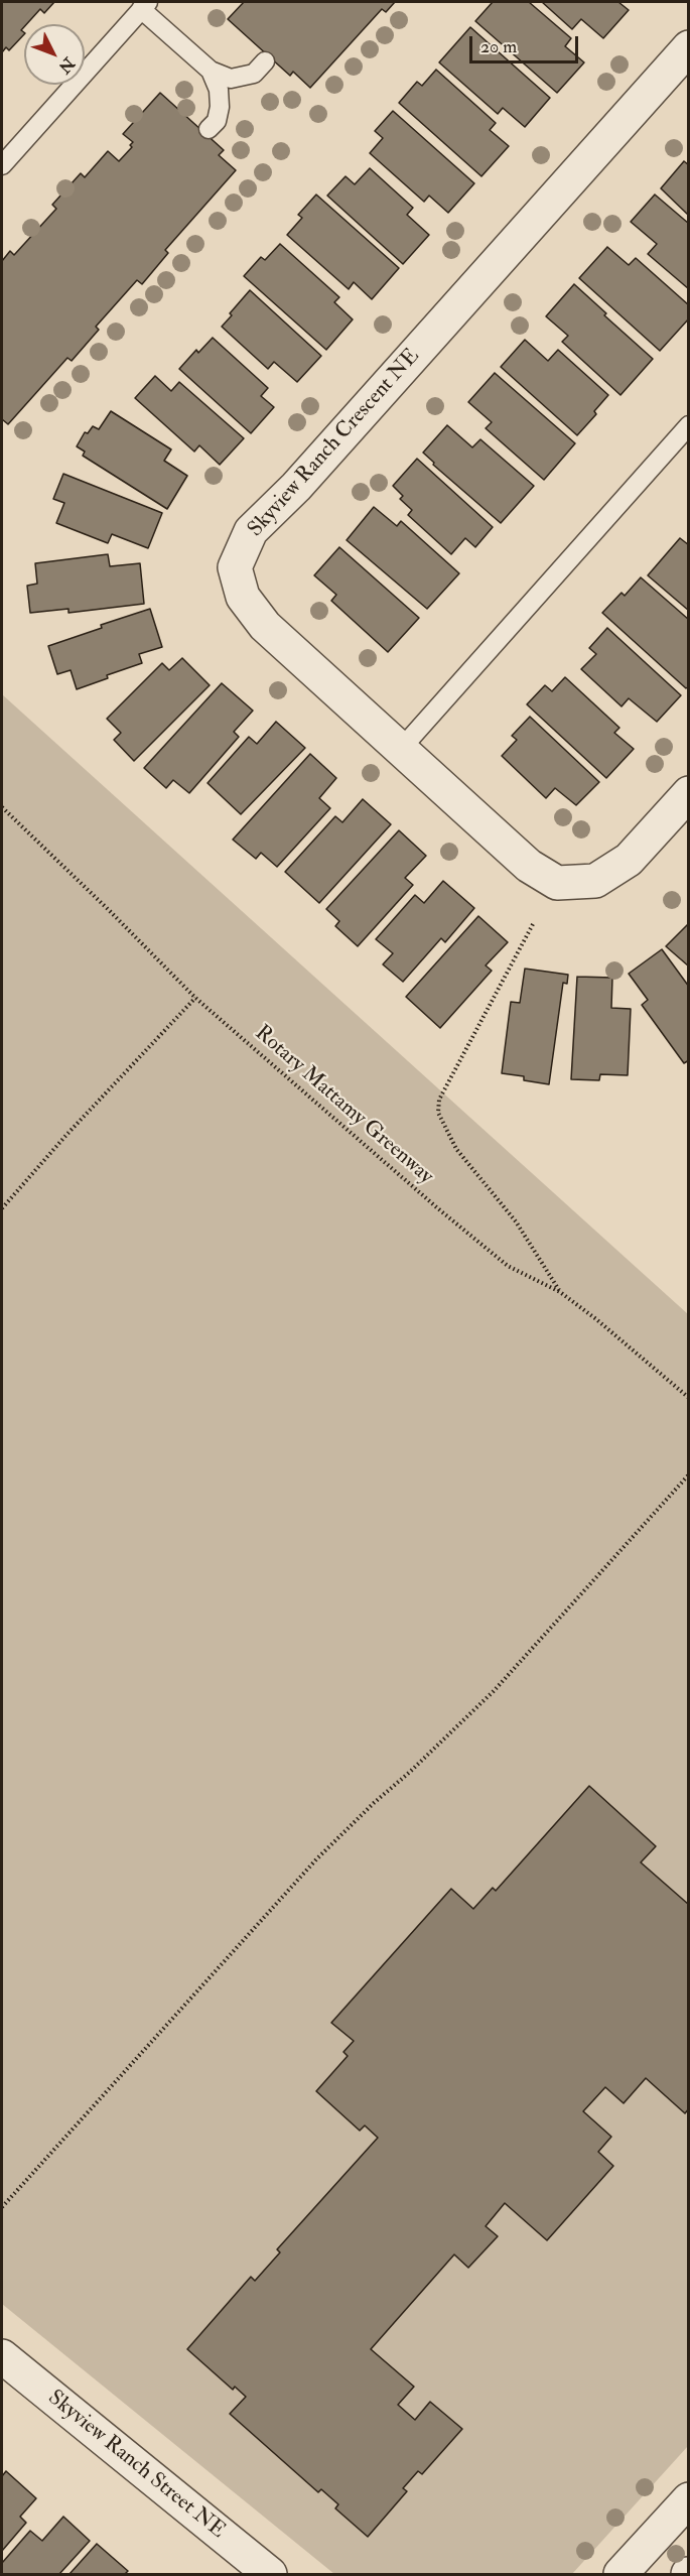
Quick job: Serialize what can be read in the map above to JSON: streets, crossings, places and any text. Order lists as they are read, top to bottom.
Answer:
{
  "streets": {
    "street": ["Skyview Ranch Crescent NE", "Skyview Ranch Street NE"],
    "path": ["Rotary Mattamy Greenway"]
  },
  "scale_bar": "20 m",
  "north": "bottom right"
}
